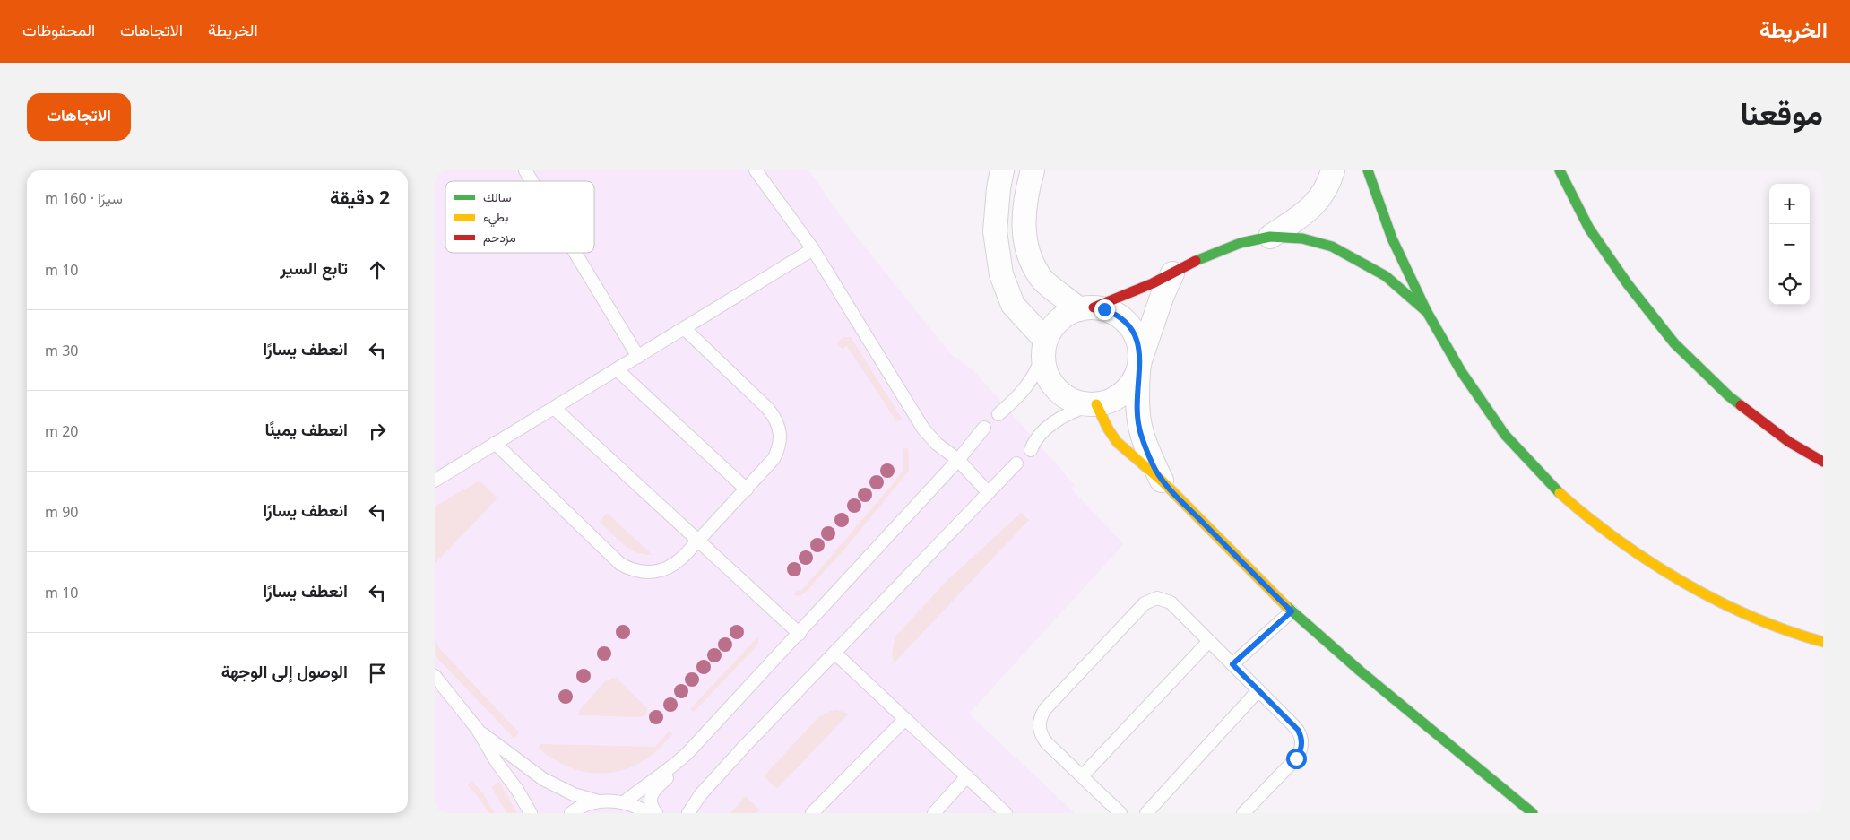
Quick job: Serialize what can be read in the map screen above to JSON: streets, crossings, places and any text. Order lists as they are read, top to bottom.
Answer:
{
  "legend": ["سالك", "بطيء", "مزدحم"],
  "page": {
    "header": "الخريطة",
    "nav": ["الخريطة", "الاتجاهات", "المحفوظات"],
    "title": "موقعنا",
    "buttons": "الاتجاهات",
    "heading": ["2 دقيقة", "سيرًا · 160 m"],
    "map_buttons": ["+", "−"],
    "list": [
      ["تابع السير", "10 m"],
      ["انعطف يسارًا", "30 m"],
      ["انعطف يمينًا", "20 m"],
      ["انعطف يسارًا", "90 m"],
      ["انعطف يسارًا", "10 m"],
      "الوصول إلى الوجهة"
    ]
  }
}
